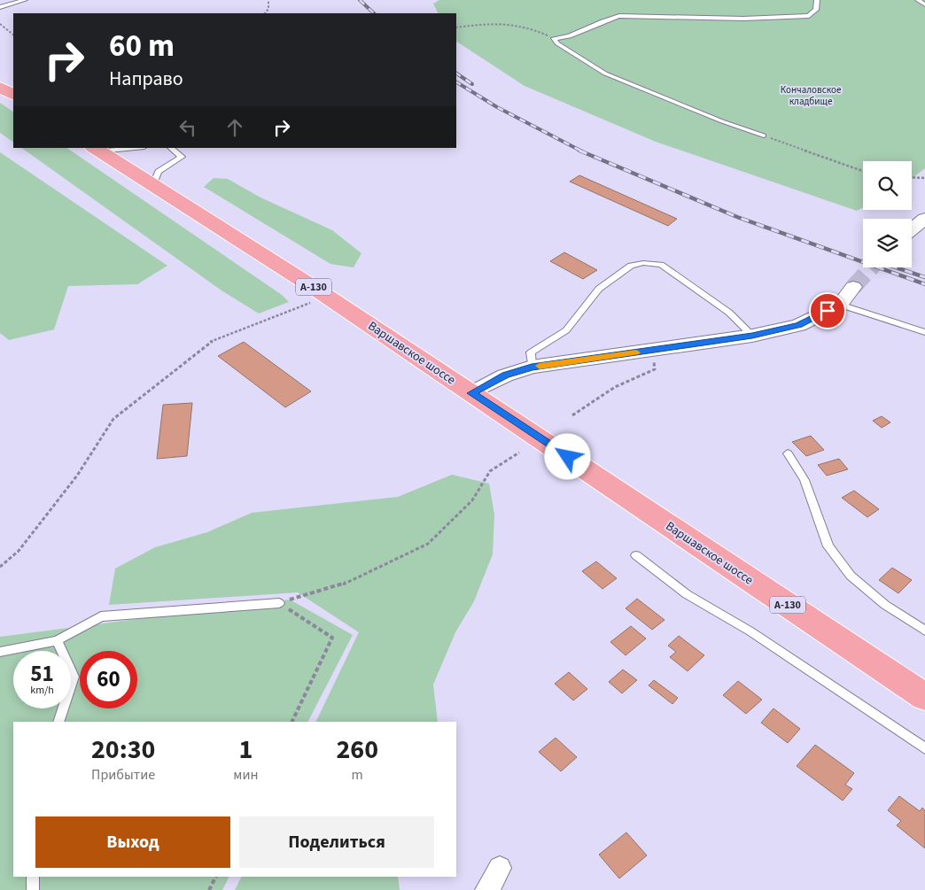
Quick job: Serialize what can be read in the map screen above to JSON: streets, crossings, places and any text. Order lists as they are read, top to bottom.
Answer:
{
  "streets": {
    "main road": ["А-130", "Варшавское шоссе"]
  },
  "parks": ["Кончаловское кладбище"],
  "page": {
    "turn": ["60 m", "Направо"],
    "speed": "51 km/h",
    "limit": "60",
    "eta": [
      "20:30",
      "Прибытие",
      "1",
      "мин",
      "260",
      "m"
    ],
    "buttons": ["Выход", "Поделиться"]
  }
}
